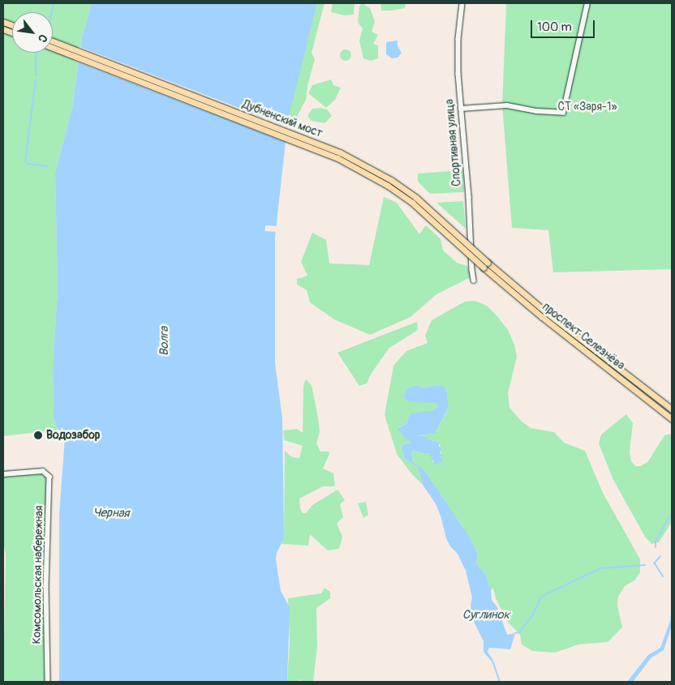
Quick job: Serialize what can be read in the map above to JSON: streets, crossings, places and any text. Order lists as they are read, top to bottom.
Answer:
{
  "streets": {
    "main road": ["Дубненский мост", "проспект Селезнёва"],
    "street": ["Спортивная улица", "Комсомольская набережная"]
  },
  "crossings": [
    ["Дубненский мост", "проспект Селезнёва"]
  ],
  "water": ["Волга", "Черная", "Суглинок"],
  "parks": ["СТ «Заря-1»"],
  "places": ["Водозабор"],
  "scale_bar": "100 m",
  "north": "bottom right"
}
